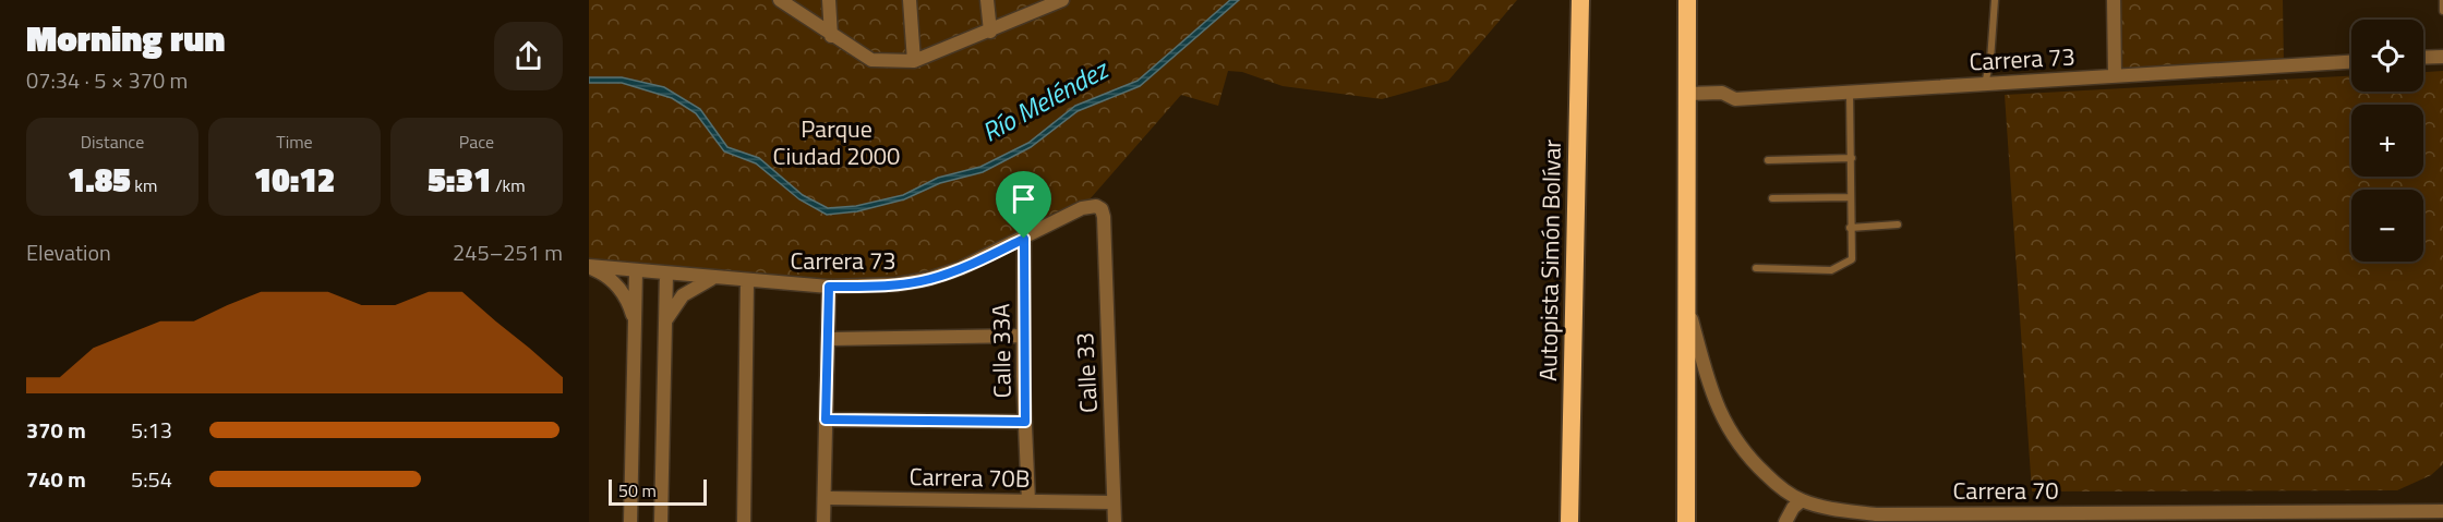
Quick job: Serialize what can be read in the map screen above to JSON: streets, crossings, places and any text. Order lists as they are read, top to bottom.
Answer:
{
  "streets": {
    "highway": ["Autopista Simón Bolívar"],
    "street": [
      "Carrera 73",
      "Calle 33A",
      "Calle 33",
      "Carrera 70B",
      "Carrera 70"
    ]
  },
  "crossings": [
    ["Carrera 73", "Calle 33A"],
    ["Carrera 73", "Calle 33"],
    ["Calle 33A", "Carrera 70B"],
    ["Calle 33", "Carrera 70B"]
  ],
  "water": ["Río Meléndez"],
  "parks": ["Parque Ciudad 2000"],
  "scale_bar": "50 m",
  "page": {
    "heading": ["Morning run", "07:34 · 5 × 370 m"],
    "map_buttons": ["+", "−"],
    "stats": [
      ["Distance", "1.85 km"],
      ["Time", "10:12"],
      ["Pace", "5:31 /km"]
    ],
    "chart": ["Elevation", "245–251 m"],
    "list": [
      {
        "name": "370 m",
        "note": "5:13"
      },
      {
        "name": "740 m",
        "note": "5:54"
      }
    ],
    "scale": "50 m"
  }
}
